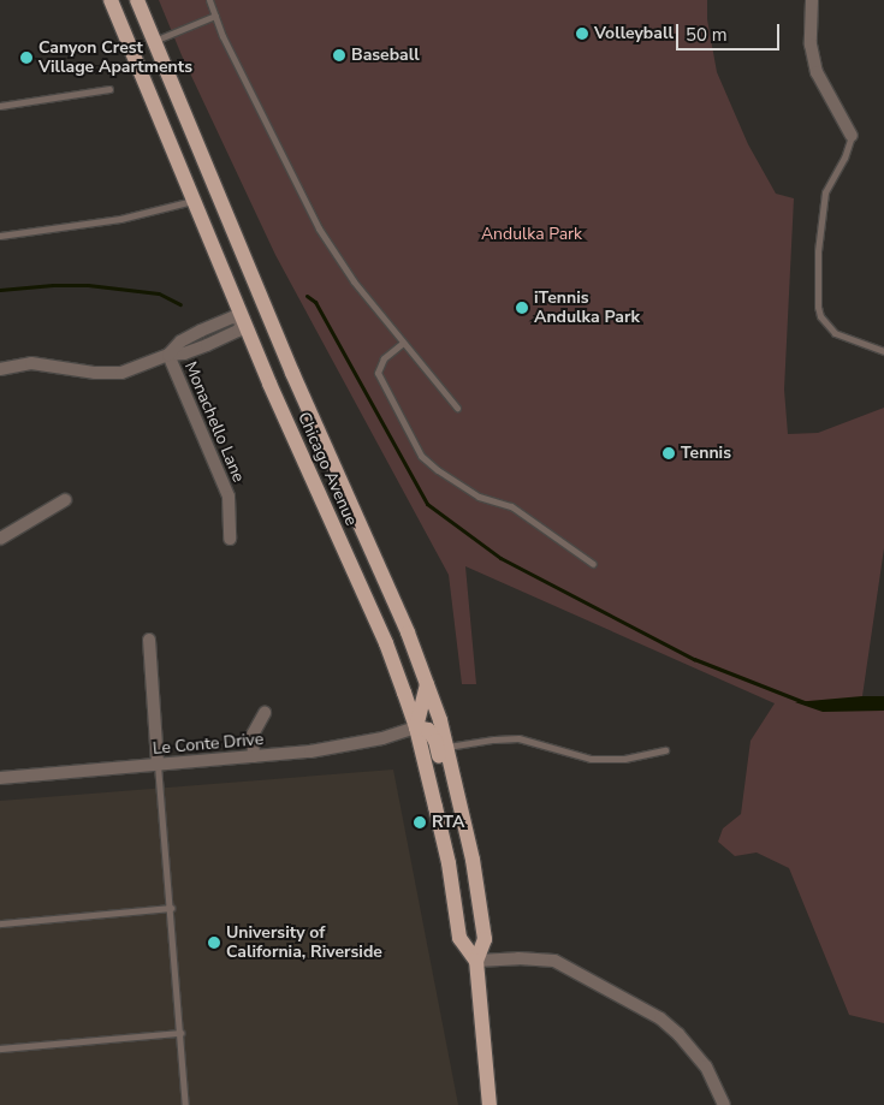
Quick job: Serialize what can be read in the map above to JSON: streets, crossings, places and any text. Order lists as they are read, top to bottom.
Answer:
{
  "streets": {
    "main road": ["Chicago Avenue"],
    "street": ["Monachello Lane", "Le Conte Drive"]
  },
  "crossings": [
    ["Chicago Avenue", "Le Conte Drive"]
  ],
  "parks": ["Andulka Park"],
  "places": [
    "Volleyball",
    "Baseball",
    "Canyon Crest Village Apartments",
    "iTennis Andulka Park",
    "Tennis",
    "RTA",
    "University of California, Riverside"
  ],
  "scale_bar": "50 m"
}
